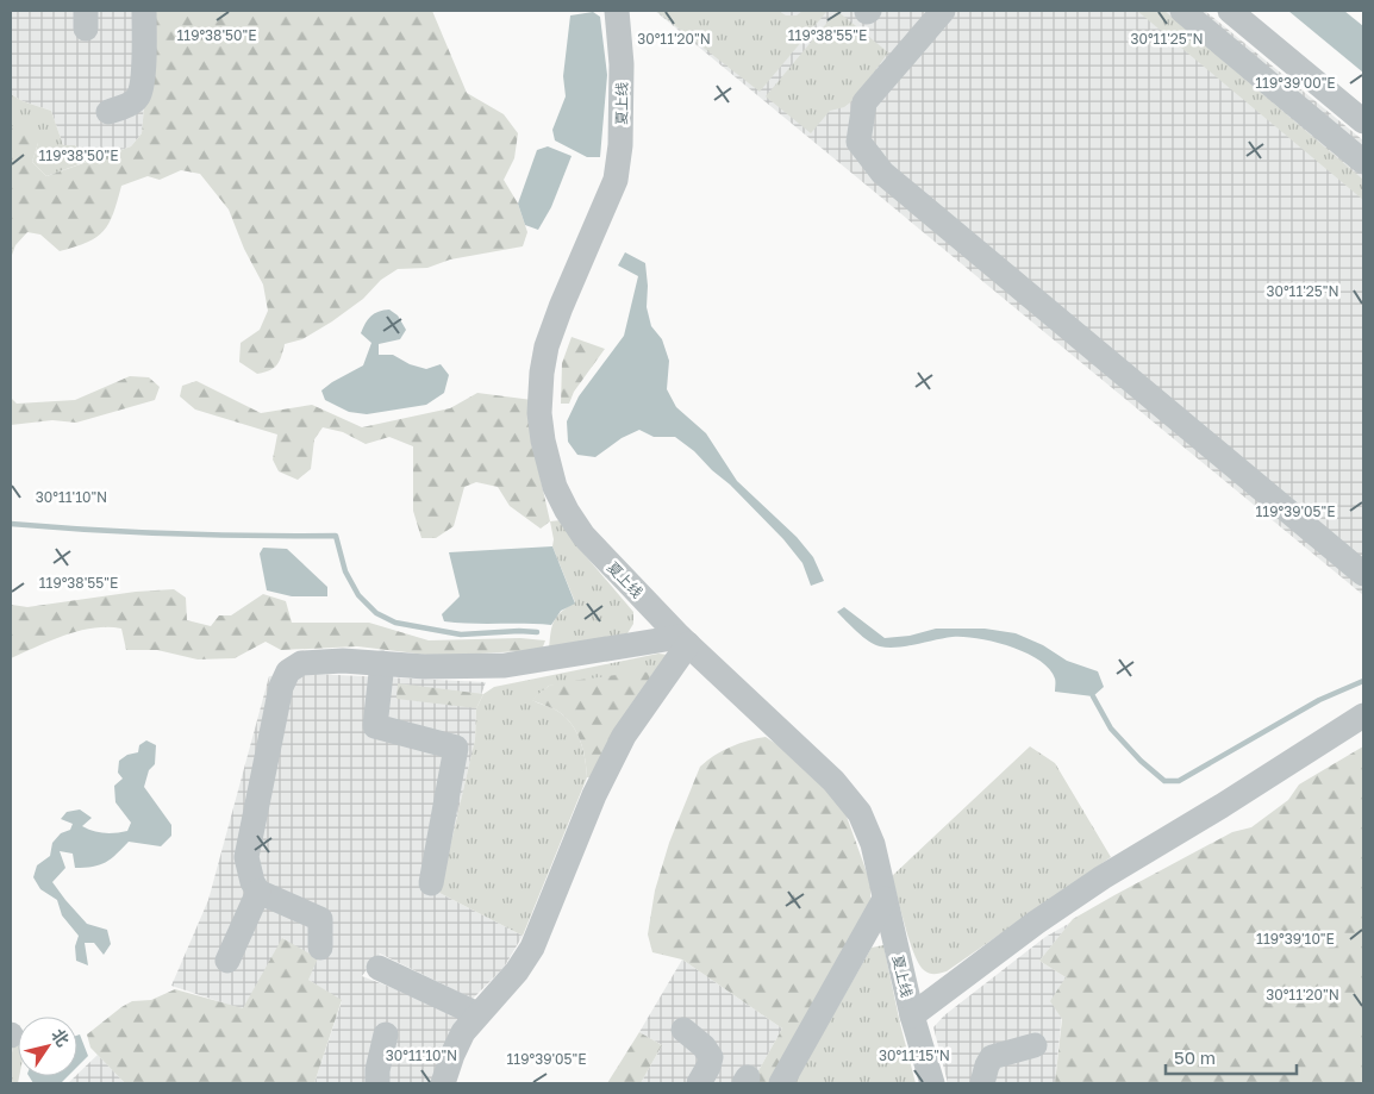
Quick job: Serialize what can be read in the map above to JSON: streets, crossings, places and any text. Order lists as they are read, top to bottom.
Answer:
{
  "streets": {
    "street": ["夏上线"]
  },
  "scale_bar": "50 m",
  "north": "top right",
  "coordinates": [
    "119°38'50\"E",
    "119°38'55\"E",
    "30°11'20\"N",
    "30°11'25\"N",
    "119°39'00\"E",
    "30°11'10\"N",
    "119°39'05\"E",
    "119°39'10\"E",
    "30°11'15\"N"
  ]
}
